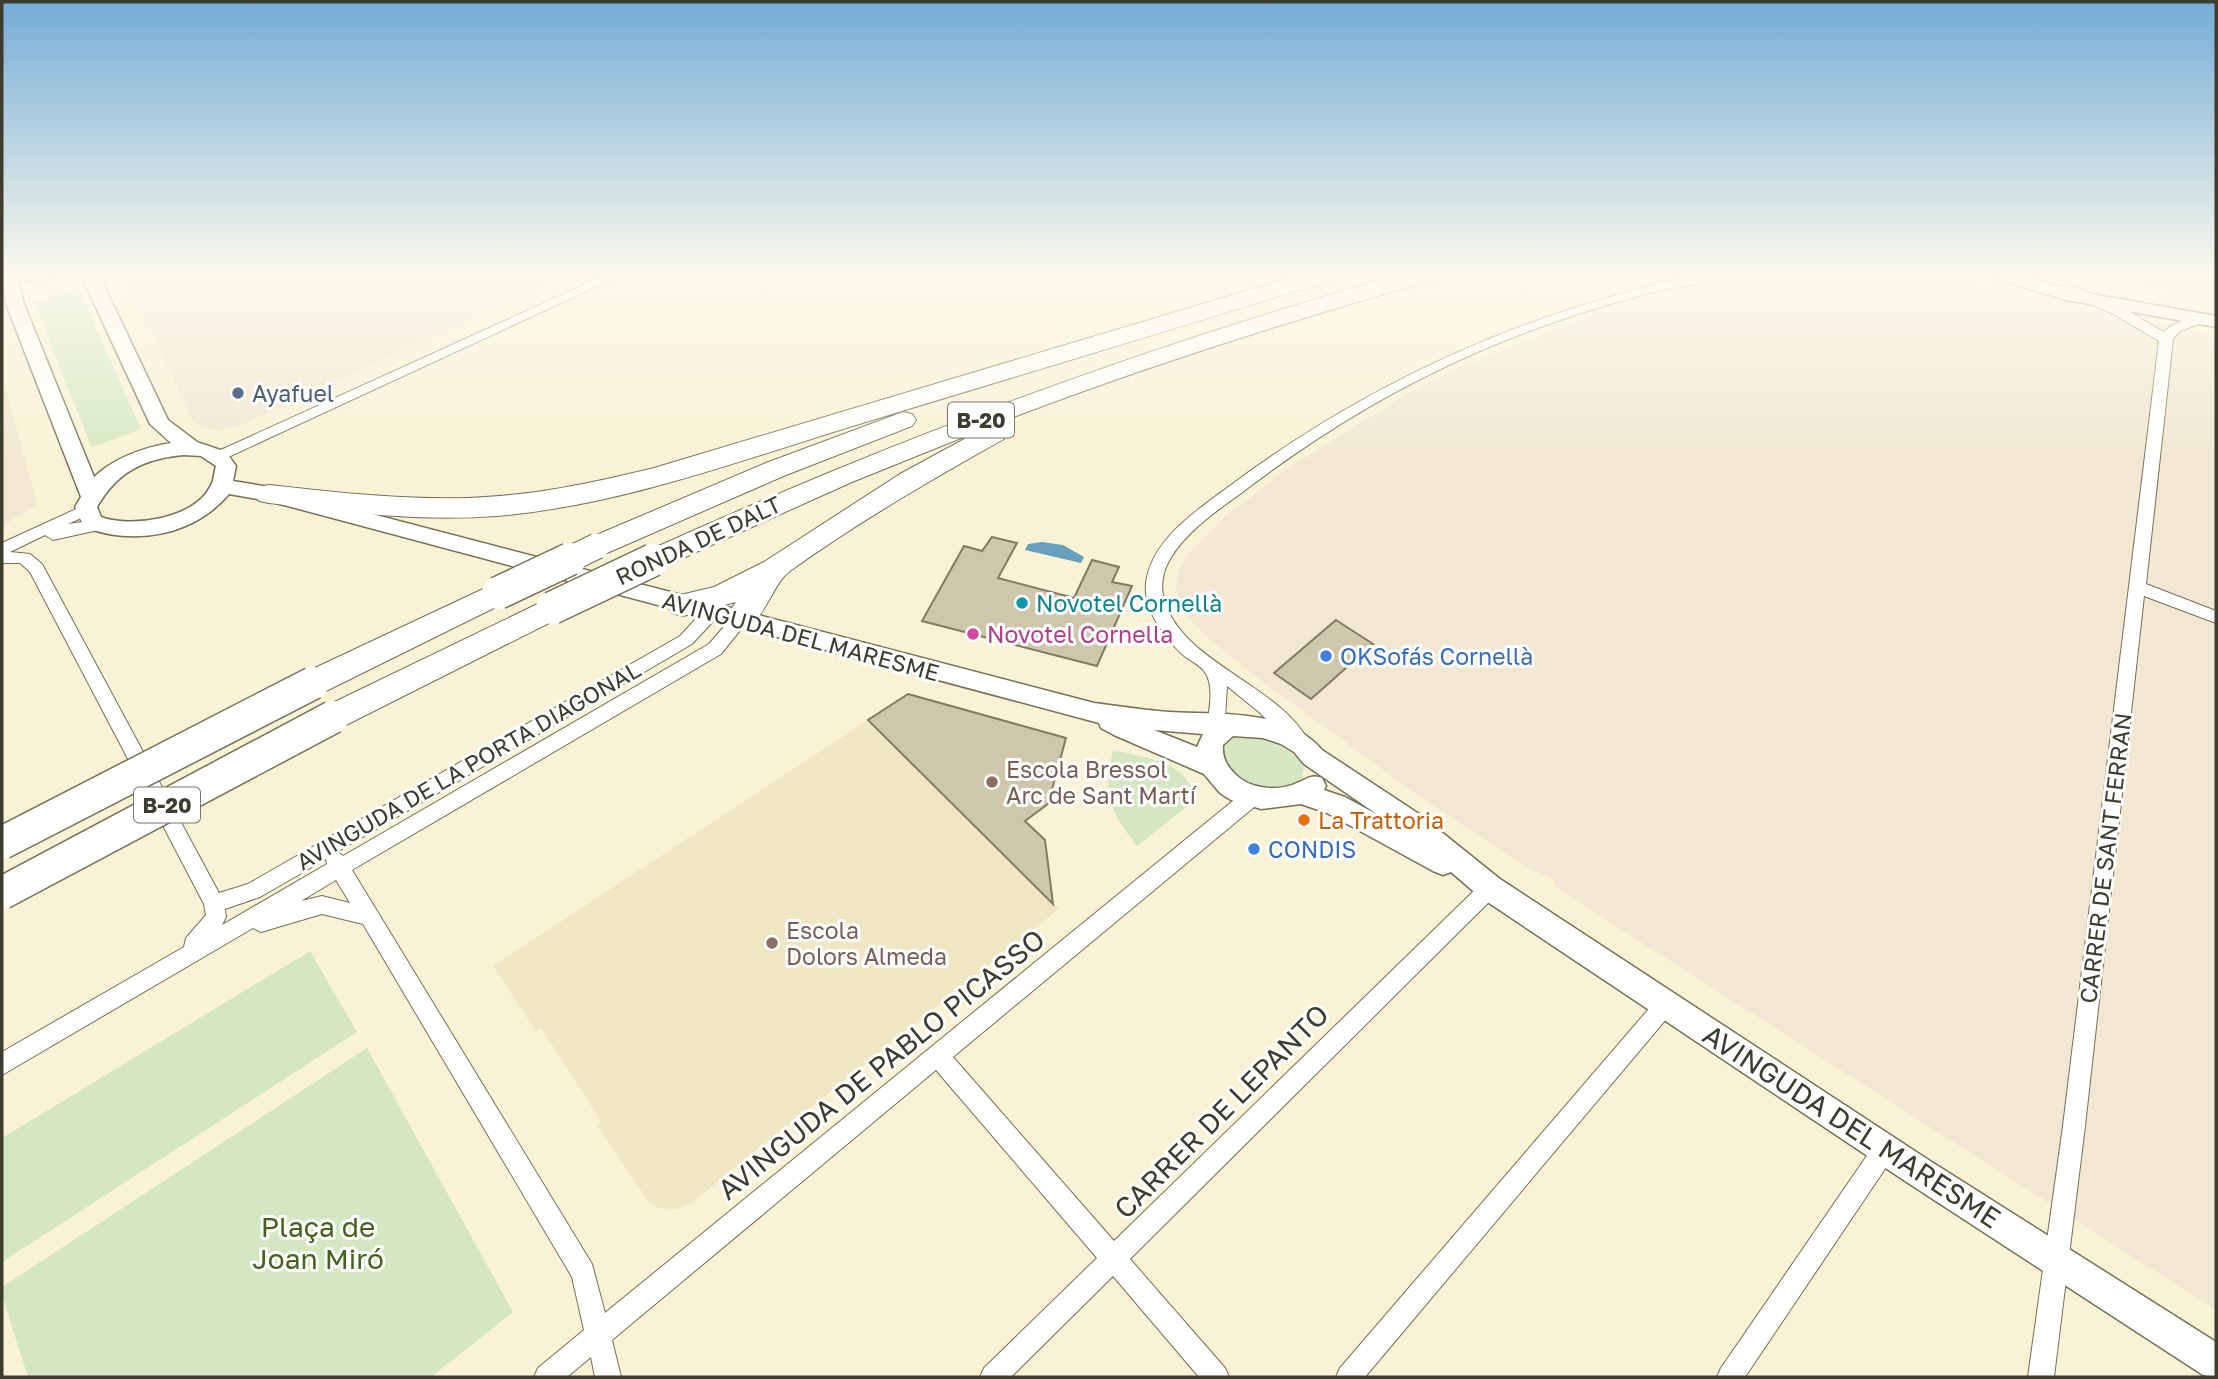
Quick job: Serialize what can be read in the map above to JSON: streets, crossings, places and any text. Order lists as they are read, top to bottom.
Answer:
{
  "streets": {
    "highway": ["B-20", "RONDA DE DALT"],
    "main road": ["AVINGUDA DEL MARESME"],
    "street": [
      "AVINGUDA DE LA PORTA DIAGONAL",
      "CARRER DE SANT FERRAN",
      "AVINGUDA DE PABLO PICASSO",
      "CARRER DE LEPANTO"
    ]
  },
  "crossings": [
    ["AVINGUDA DEL MARESME", "AVINGUDA DE LA PORTA DIAGONAL"],
    ["AVINGUDA DEL MARESME", "CARRER DE SANT FERRAN"],
    ["AVINGUDA DEL MARESME", "CARRER DE LEPANTO"]
  ],
  "parks": ["Plaça de Joan Miró"],
  "places": [
    "Ayafuel",
    "Novotel Cornellà",
    "Novotel Cornella",
    "OKSofás Cornellà",
    "Escola Bressol Arc de Sant Martí",
    "La Trattoria",
    "CONDIS",
    "Escola Dolors Almeda"
  ]
}
